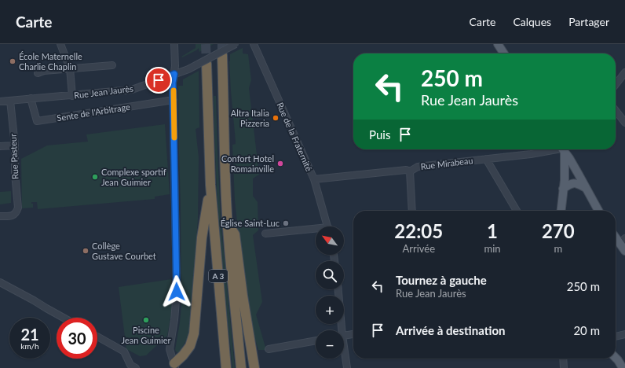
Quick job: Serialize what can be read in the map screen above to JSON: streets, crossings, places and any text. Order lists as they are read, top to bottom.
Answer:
{
  "streets": {
    "highway": ["A 3"],
    "street": [
      "Rue Jean Jaurès",
      "Sente de l'Arbitrage",
      "Rue de la Fraternité",
      "Rue Pasteur",
      "Rue Mirabeau"
    ]
  },
  "crossings": [
    ["Rue Jean Jaurès", "Sente de l'Arbitrage"],
    ["Rue Jean Jaurès", "Rue Pasteur"],
    ["Rue de la Fraternité", "Rue Mirabeau"]
  ],
  "places": [
    "École Maternelle Charlie Chaplin",
    "Altra Italia Pizzeria",
    "Confort Hotel Romainville",
    "Complexe sportif Jean Guimier",
    "Église Saint-Luc",
    "Collège Gustave Courbet",
    "Piscine Jean Guimier"
  ],
  "north": "top left",
  "page": {
    "header": "Carte",
    "nav": ["Carte", "Calques", "Partager"],
    "turn": ["250 m", "Rue Jean Jaurès"],
    "then": "Puis",
    "eta": [
      "22:05",
      "Arrivée",
      "1",
      "min",
      "270",
      "m"
    ],
    "map_buttons": ["+", "−"],
    "list": [
      {
        "name": "Tournez à gauche",
        "note": "Rue Jean Jaurès",
        "value": "250 m"
      },
      {
        "name": "Arrivée à destination",
        "value": "20 m"
      }
    ],
    "speed": "21 km/h",
    "limit": "30"
  }
}
